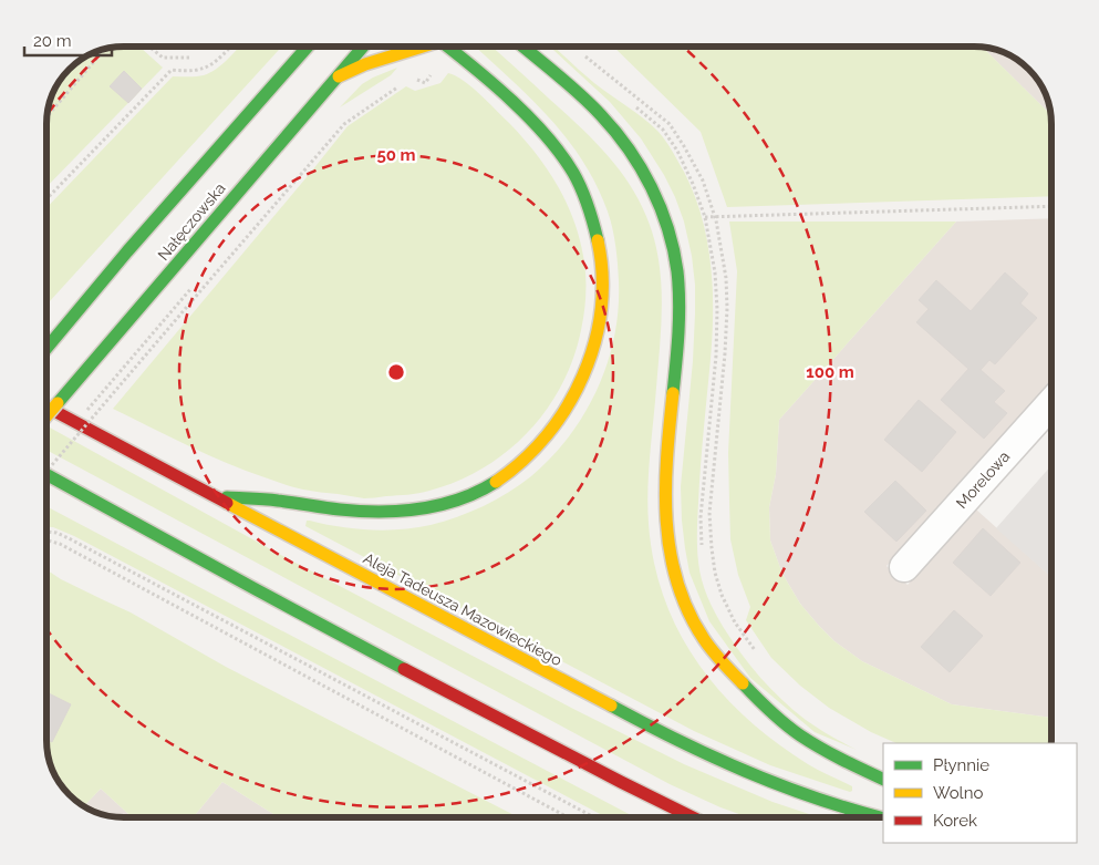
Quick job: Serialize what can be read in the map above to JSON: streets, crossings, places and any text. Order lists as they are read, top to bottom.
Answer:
{
  "streets": {
    "main road": ["Nałęczowska", "Aleja Tadeusza Mazowieckiego"],
    "street": ["Morelowa"]
  },
  "legend": ["Płynnie", "Wolno", "Korek"],
  "scale_bar": "20 m",
  "rings": ["50 m", "100 m"]
}
